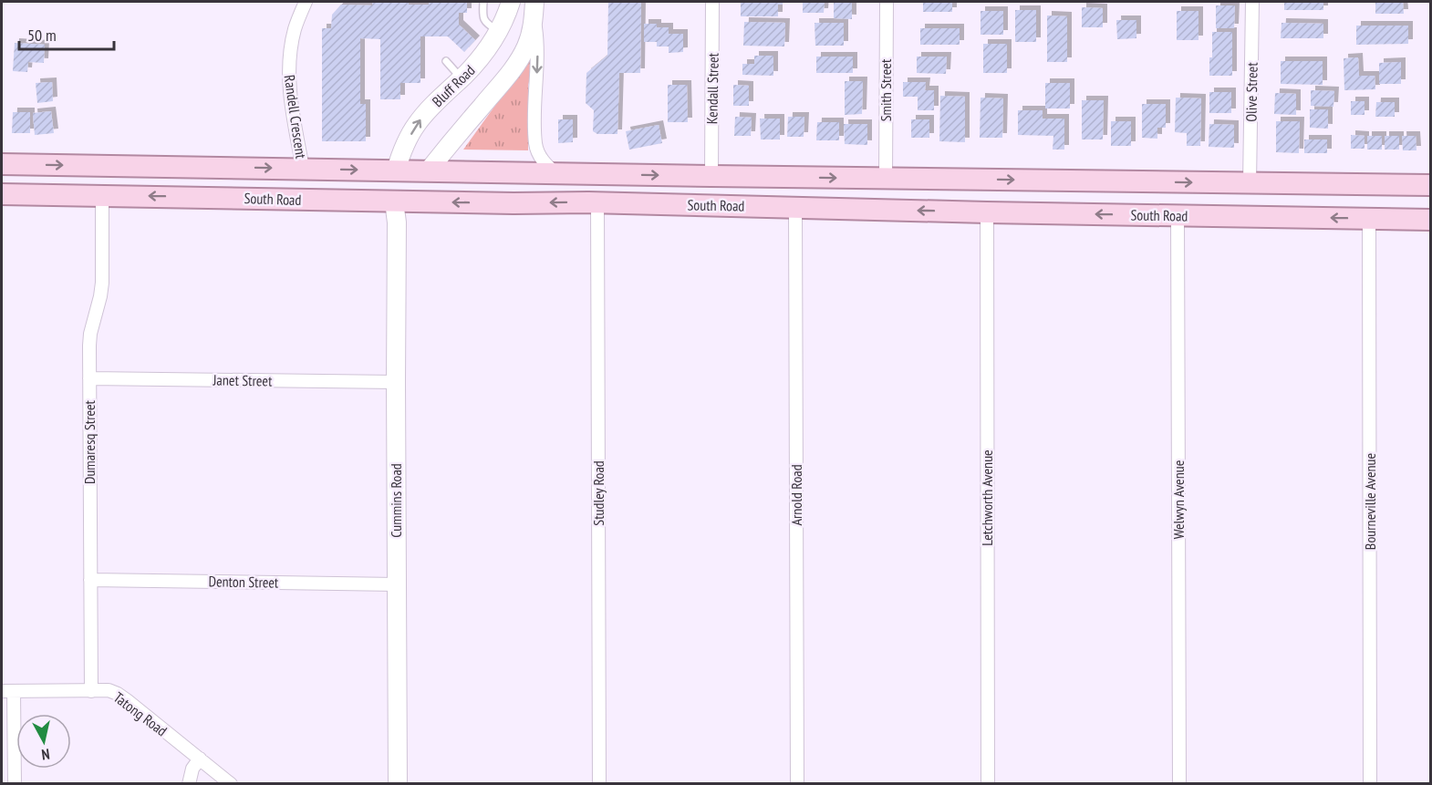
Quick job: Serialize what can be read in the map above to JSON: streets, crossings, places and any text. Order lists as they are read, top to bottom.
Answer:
{
  "streets": {
    "main road": ["Bluff Road", "South Road", "Cummins Road"],
    "street": [
      "Kendall Street",
      "Smith Street",
      "Olive Street",
      "Randell Crescent",
      "Janet Street",
      "Dumaresq Street",
      "Studley Road",
      "Arnold Road",
      "Letchworth Avenue",
      "Welwyn Avenue",
      "Bourneville Avenue",
      "Denton Street",
      "Tatong Road"
    ]
  },
  "crossings": [
    ["Bluff Road", "South Road"],
    ["Kendall Street", "South Road"],
    ["Smith Street", "South Road"],
    ["Olive Street", "South Road"],
    ["Randell Crescent", "South Road"],
    ["South Road", "Dumaresq Street"],
    ["South Road", "Studley Road"],
    ["South Road", "Arnold Road"],
    ["South Road", "Letchworth Avenue"],
    ["South Road", "Welwyn Avenue"],
    ["South Road", "Cummins Road"],
    ["South Road", "Bourneville Avenue"],
    ["Janet Street", "Dumaresq Street"],
    ["Janet Street", "Cummins Road"],
    ["Dumaresq Street", "Denton Street"],
    ["Dumaresq Street", "Tatong Road"],
    ["Cummins Road", "Denton Street"]
  ],
  "scale_bar": "50 m",
  "north": "bottom"
}
